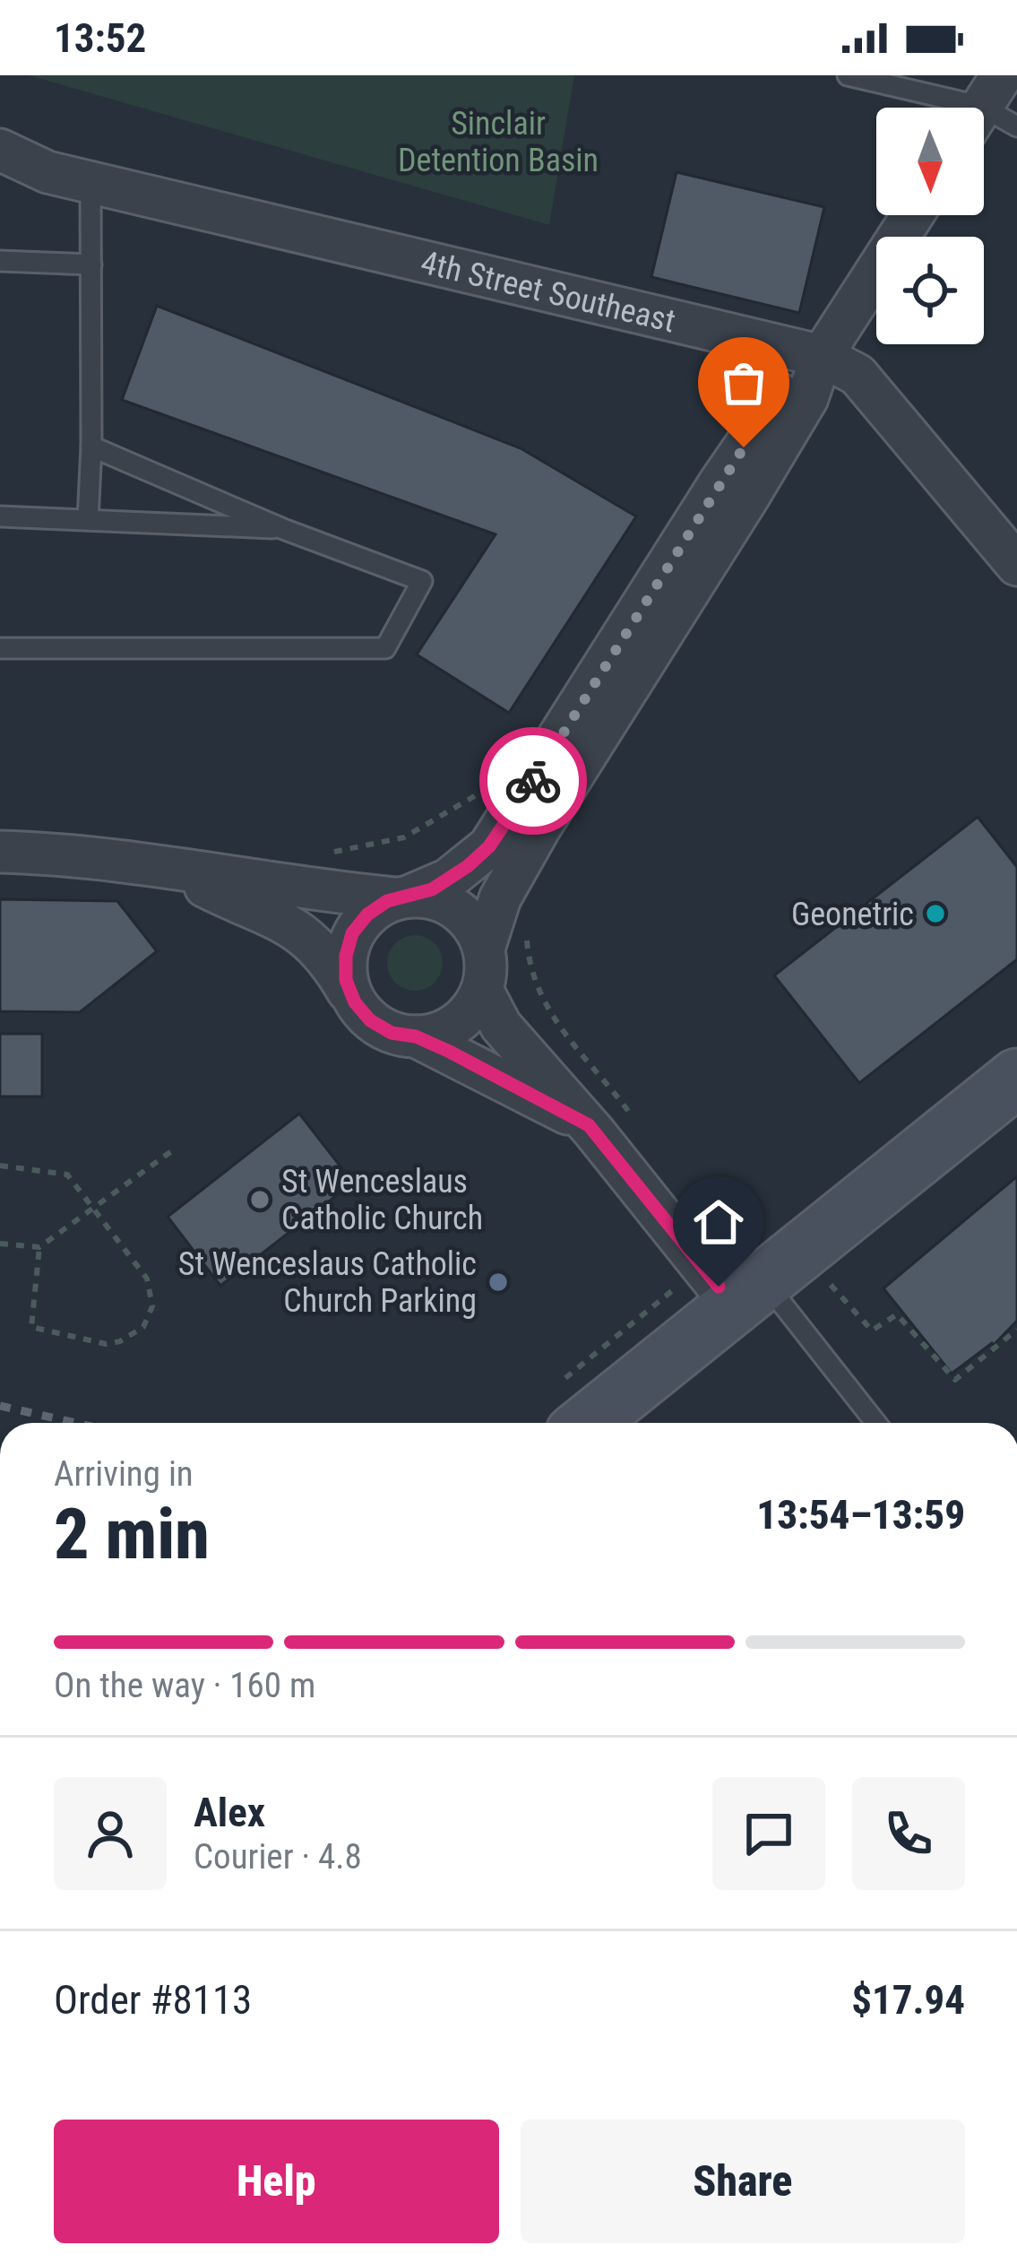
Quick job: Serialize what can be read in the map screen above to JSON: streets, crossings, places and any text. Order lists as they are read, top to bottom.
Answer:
{
  "streets": {
    "street": ["4th Street Southeast"]
  },
  "parks": ["Sinclair Detention Basin"],
  "places": ["Geonetric", "St Wenceslaus Catholic Church", "St Wenceslaus Catholic Church Parking"],
  "north": "bottom",
  "page": {
    "status": "13:52",
    "heading": ["2 min", "Arriving in", "13:54–13:59"],
    "panel": [
      "Alex",
      "Courier · 4.8",
      "Order #8113",
      "$17.94"
    ],
    "bar": "On the way · 160 m",
    "buttons": ["Help", "Share"]
  }
}
